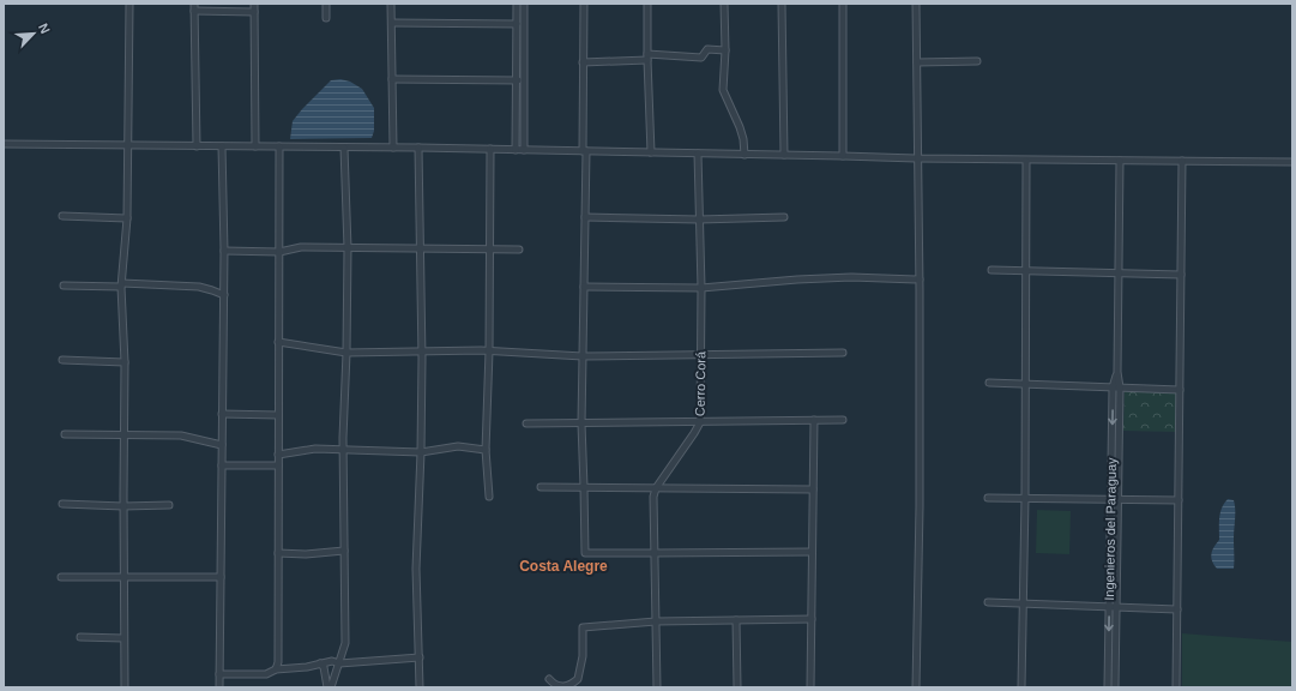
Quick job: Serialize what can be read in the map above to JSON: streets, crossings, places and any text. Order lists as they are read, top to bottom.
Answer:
{
  "streets": {
    "street": ["Cerro Corá", "Ingenieros del Paraguay"]
  },
  "districts": ["Costa Alegre"],
  "north": "top right"
}
